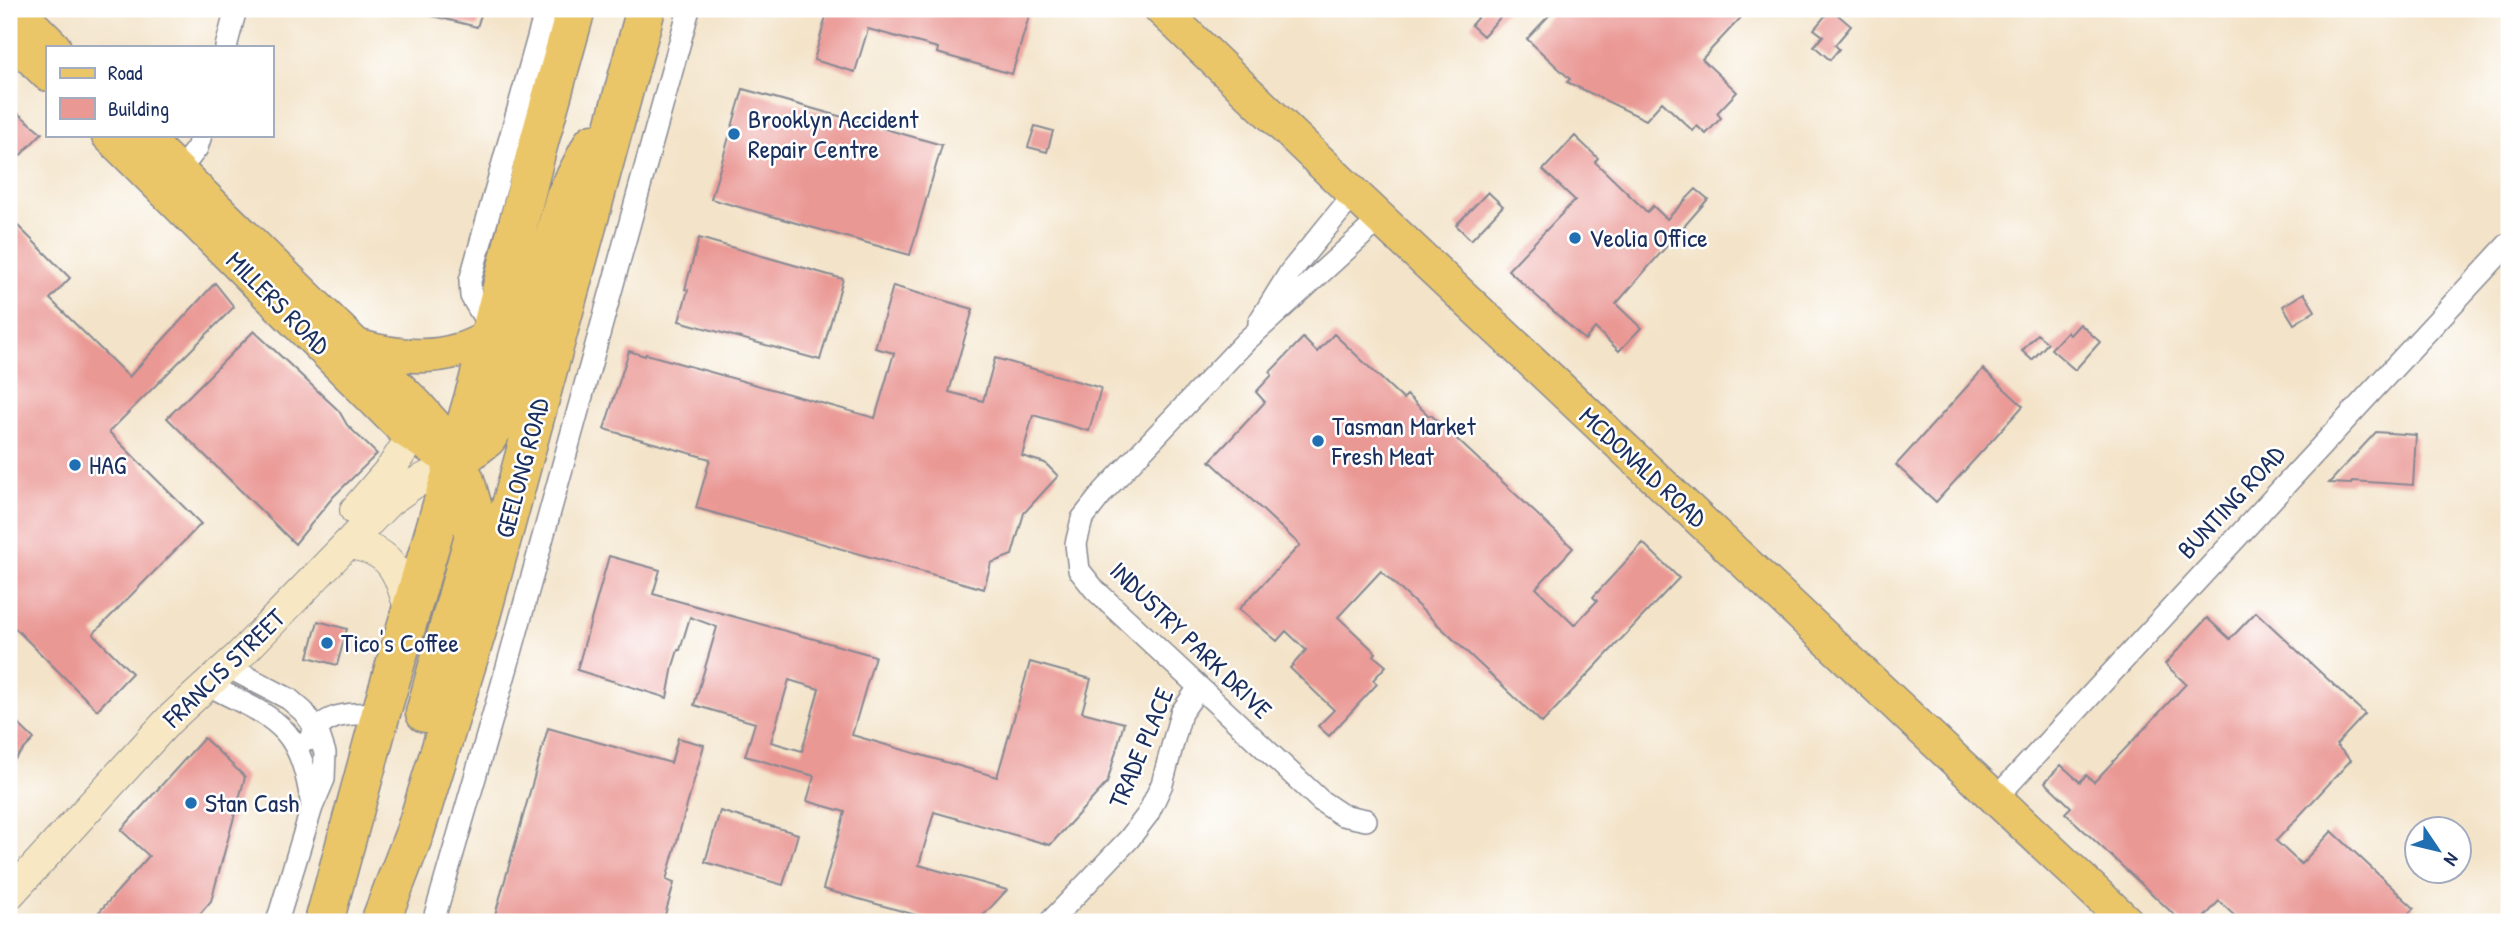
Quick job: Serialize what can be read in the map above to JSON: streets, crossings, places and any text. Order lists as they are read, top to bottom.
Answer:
{
  "streets": {
    "highway": ["GEELONG ROAD"],
    "main road": ["MILLERS ROAD", "MCDONALD ROAD", "FRANCIS STREET"],
    "street": ["BUNTING ROAD", "INDUSTRY PARK DRIVE", "TRADE PLACE"]
  },
  "crossings": [
    ["MCDONALD ROAD", "BUNTING ROAD"],
    ["MCDONALD ROAD", "INDUSTRY PARK DRIVE"],
    ["INDUSTRY PARK DRIVE", "TRADE PLACE"]
  ],
  "places": [
    "Brooklyn Accident Repair Centre",
    "Veolia Office",
    "Tasman Market Fresh Meat",
    "HAG",
    "Tico's Coffee",
    "Stan Cash"
  ],
  "legend": ["Road", "Building"],
  "north": "bottom right"
}
